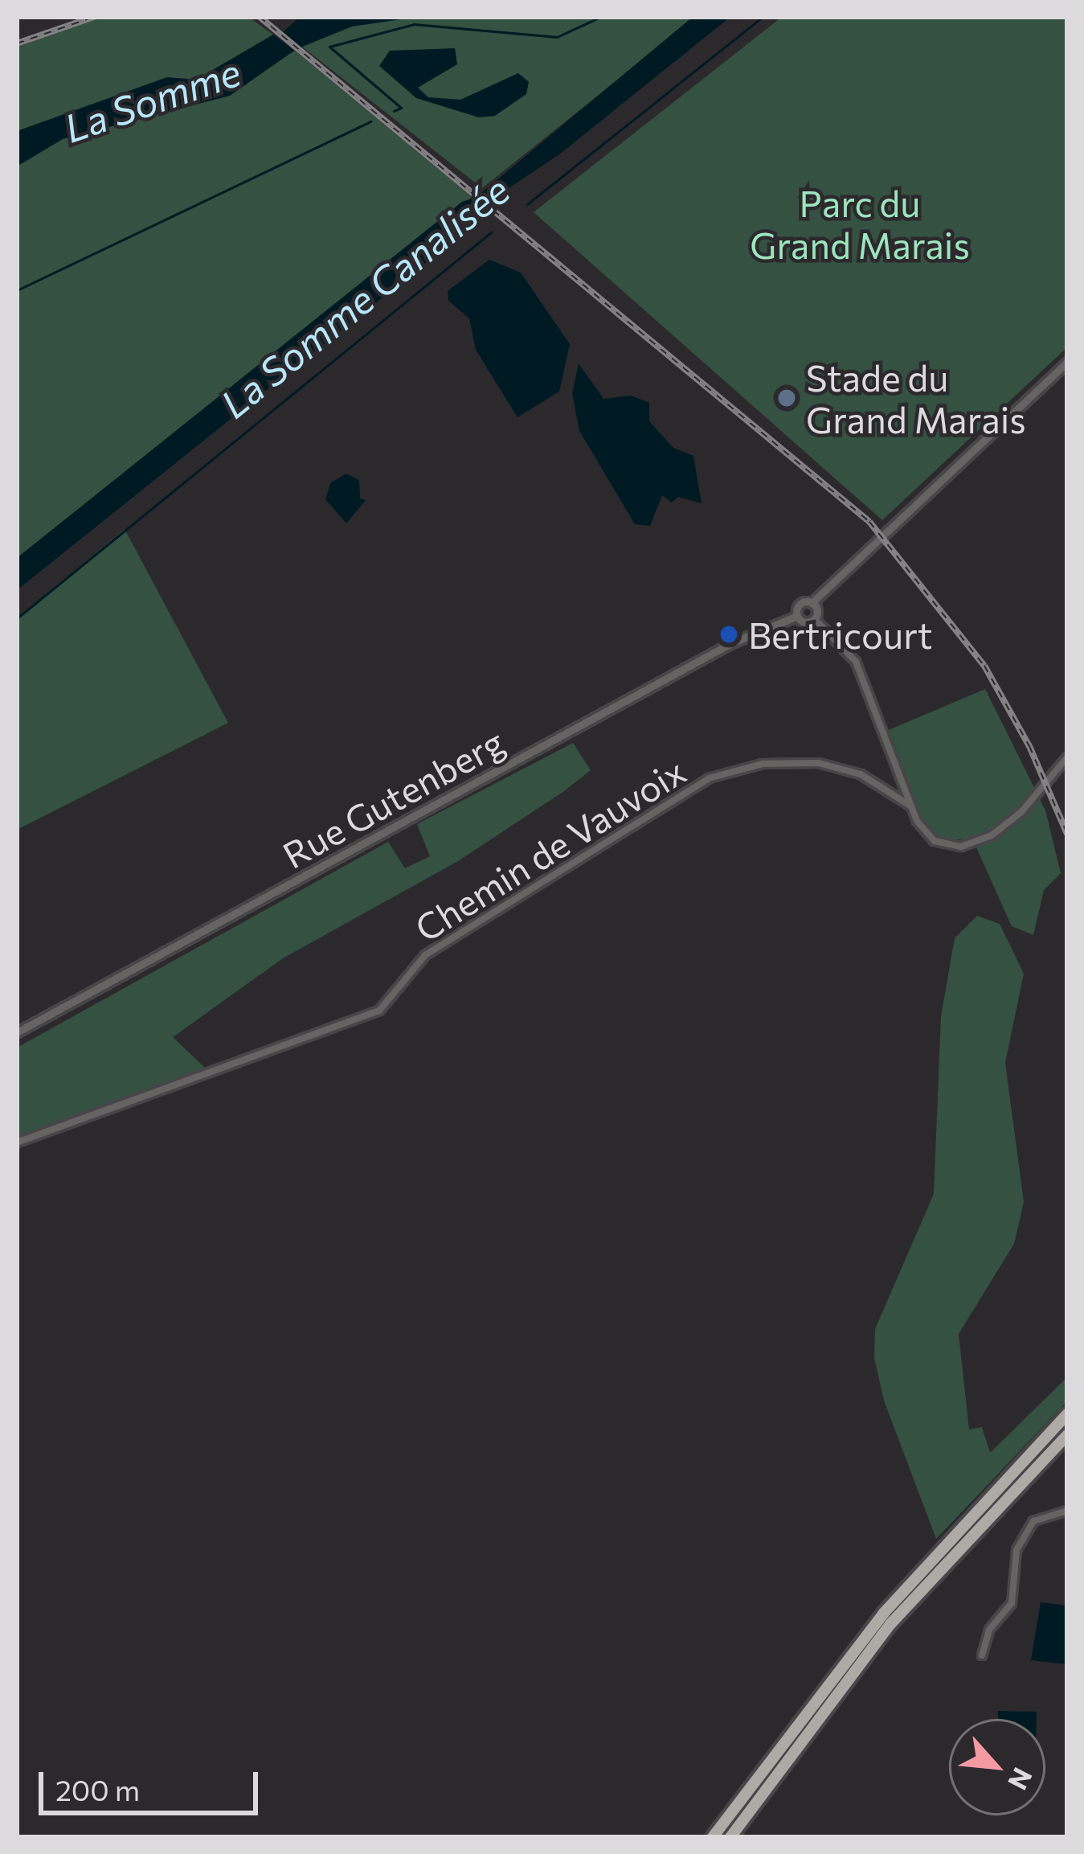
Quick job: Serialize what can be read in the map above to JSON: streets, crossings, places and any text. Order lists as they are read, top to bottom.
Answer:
{
  "streets": {
    "street": ["Rue Gutenberg", "Chemin de Vauvoix"]
  },
  "water": ["La Somme", "La Somme Canalisée"],
  "parks": ["Parc du Grand Marais"],
  "places": ["Stade du Grand Marais", "Bertricourt"],
  "scale_bar": "200 m",
  "north": "bottom right"
}
